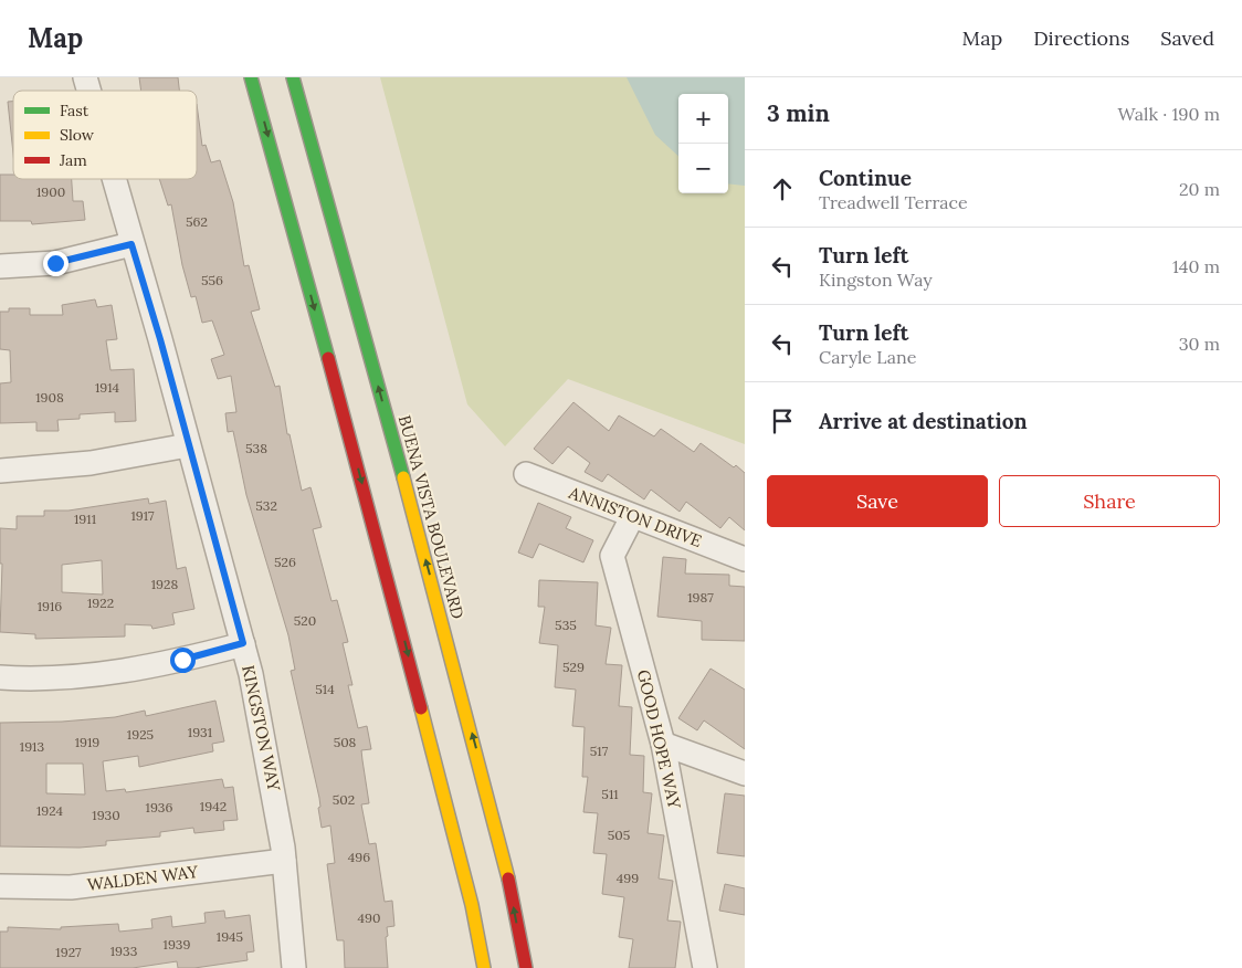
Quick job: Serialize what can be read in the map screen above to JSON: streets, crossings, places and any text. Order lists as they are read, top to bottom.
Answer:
{
  "streets": {
    "main road": ["BUENA VISTA BOULEVARD"],
    "street": [
      "ANNISTON DRIVE",
      "KINGSTON WAY",
      "GOOD HOPE WAY",
      "WALDEN WAY"
    ]
  },
  "crossings": [
    ["ANNISTON DRIVE", "GOOD HOPE WAY"],
    ["KINGSTON WAY", "WALDEN WAY"]
  ],
  "house_numbers": [
    "1900",
    "562",
    "556",
    "1914",
    "1908",
    "538",
    "532",
    "1917",
    "1911",
    "526",
    "1928",
    "1987",
    "1922",
    "1916",
    "520",
    "535",
    "529",
    "514",
    "1931",
    "1925",
    "1919",
    "508",
    "1913",
    "517",
    "511",
    "502",
    "1942",
    "1936",
    "1924",
    "1930",
    "505",
    "496",
    "499",
    "490",
    "1945",
    "1939",
    "1933",
    "1927"
  ],
  "legend": ["Fast", "Slow", "Jam"],
  "page": {
    "header": "Map",
    "nav": ["Map", "Directions", "Saved"],
    "heading": ["3 min", "Walk · 190 m"],
    "map_buttons": ["+", "−"],
    "list": [
      ["Continue", "Treadwell Terrace", "20 m"],
      ["Turn left", "Kingston Way", "140 m"],
      ["Turn left", "Caryle Lane", "30 m"],
      "Arrive at destination"
    ],
    "buttons": ["Save", "Share"]
  }
}
